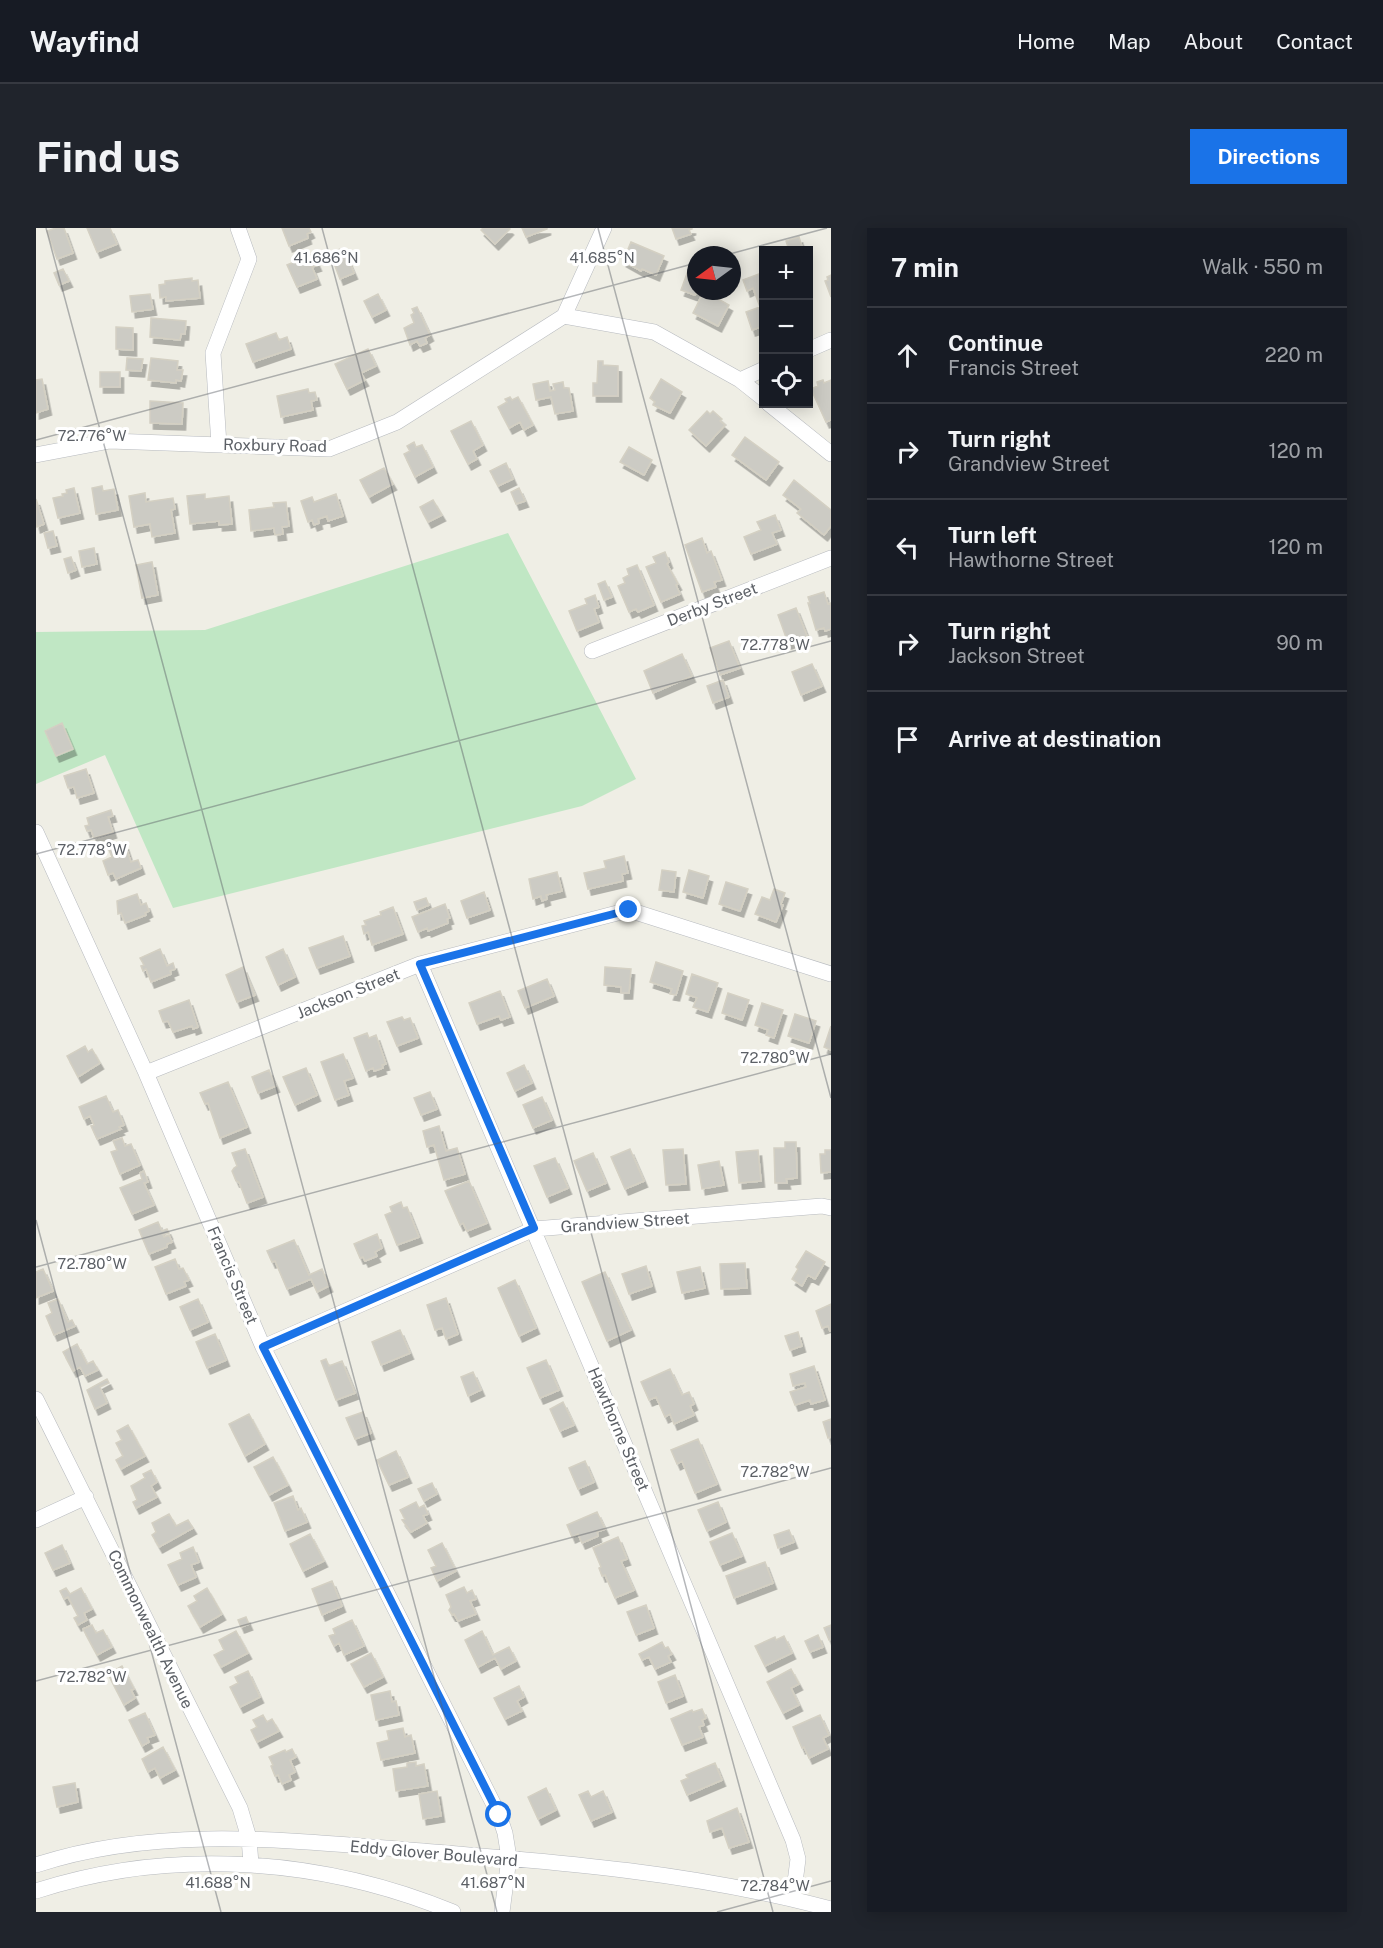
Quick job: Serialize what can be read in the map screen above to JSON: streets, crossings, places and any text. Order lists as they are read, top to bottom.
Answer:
{
  "streets": {
    "street": [
      "Roxbury Road",
      "Derby Street",
      "Jackson Street",
      "Grandview Street",
      "Francis Street",
      "Hawthorne Street",
      "Commonwealth Avenue",
      "Eddy Glover Boulevard"
    ]
  },
  "crossings": [
    ["Jackson Street", "Francis Street"],
    ["Jackson Street", "Hawthorne Street"],
    ["Grandview Street", "Francis Street"],
    ["Grandview Street", "Hawthorne Street"],
    ["Francis Street", "Eddy Glover Boulevard"],
    ["Hawthorne Street", "Eddy Glover Boulevard"],
    ["Commonwealth Avenue", "Eddy Glover Boulevard"]
  ],
  "north": "left",
  "page": {
    "header": "Wayfind",
    "nav": [
      "Home",
      "Map",
      "About",
      "Contact"
    ],
    "buttons": "Directions",
    "title": "Find us",
    "heading": ["7 min", "Walk · 550 m"],
    "map_buttons": ["+", "−"],
    "list": [
      ["Continue", "Francis Street", "220 m"],
      ["Turn right", "Grandview Street", "120 m"],
      ["Turn left", "Hawthorne Street", "120 m"],
      ["Turn right", "Jackson Street", "90 m"],
      "Arrive at destination"
    ]
  },
  "coordinates": [
    "41.686°N",
    "41.685°N",
    "72.776°W",
    "72.778°W",
    "72.780°W",
    "72.782°W",
    "41.688°N",
    "41.687°N",
    "72.784°W"
  ]
}
